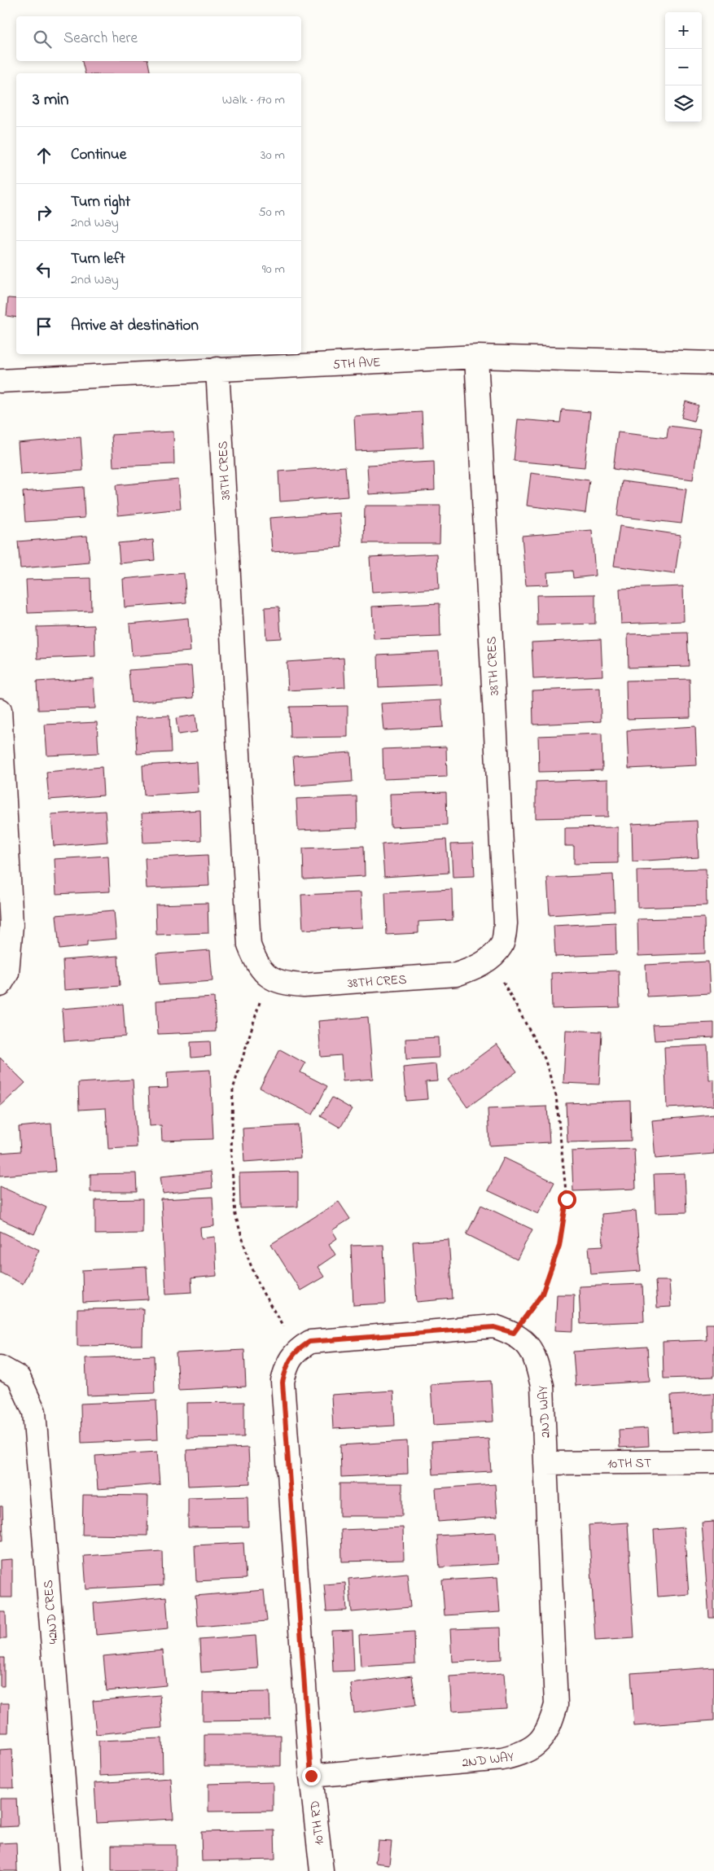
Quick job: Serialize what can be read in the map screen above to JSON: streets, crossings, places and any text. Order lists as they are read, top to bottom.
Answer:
{
  "streets": {
    "street": [
      "5TH AVE",
      "38TH CRES",
      "2ND WAY",
      "10TH ST",
      "42ND CRES",
      "10TH RD"
    ]
  },
  "crossings": [
    ["5TH AVE", "38TH CRES"],
    ["2ND WAY", "10TH ST"],
    ["2ND WAY", "10TH RD"]
  ],
  "page": {
    "map_buttons": ["+", "−"],
    "search": "Search here",
    "heading": ["3 min", "Walk · 170 m"],
    "list": [
      ["Continue", "30 m"],
      ["Turn right", "2nd Way", "50 m"],
      ["Turn left", "2nd Way", "90 m"],
      "Arrive at destination"
    ]
  }
}
